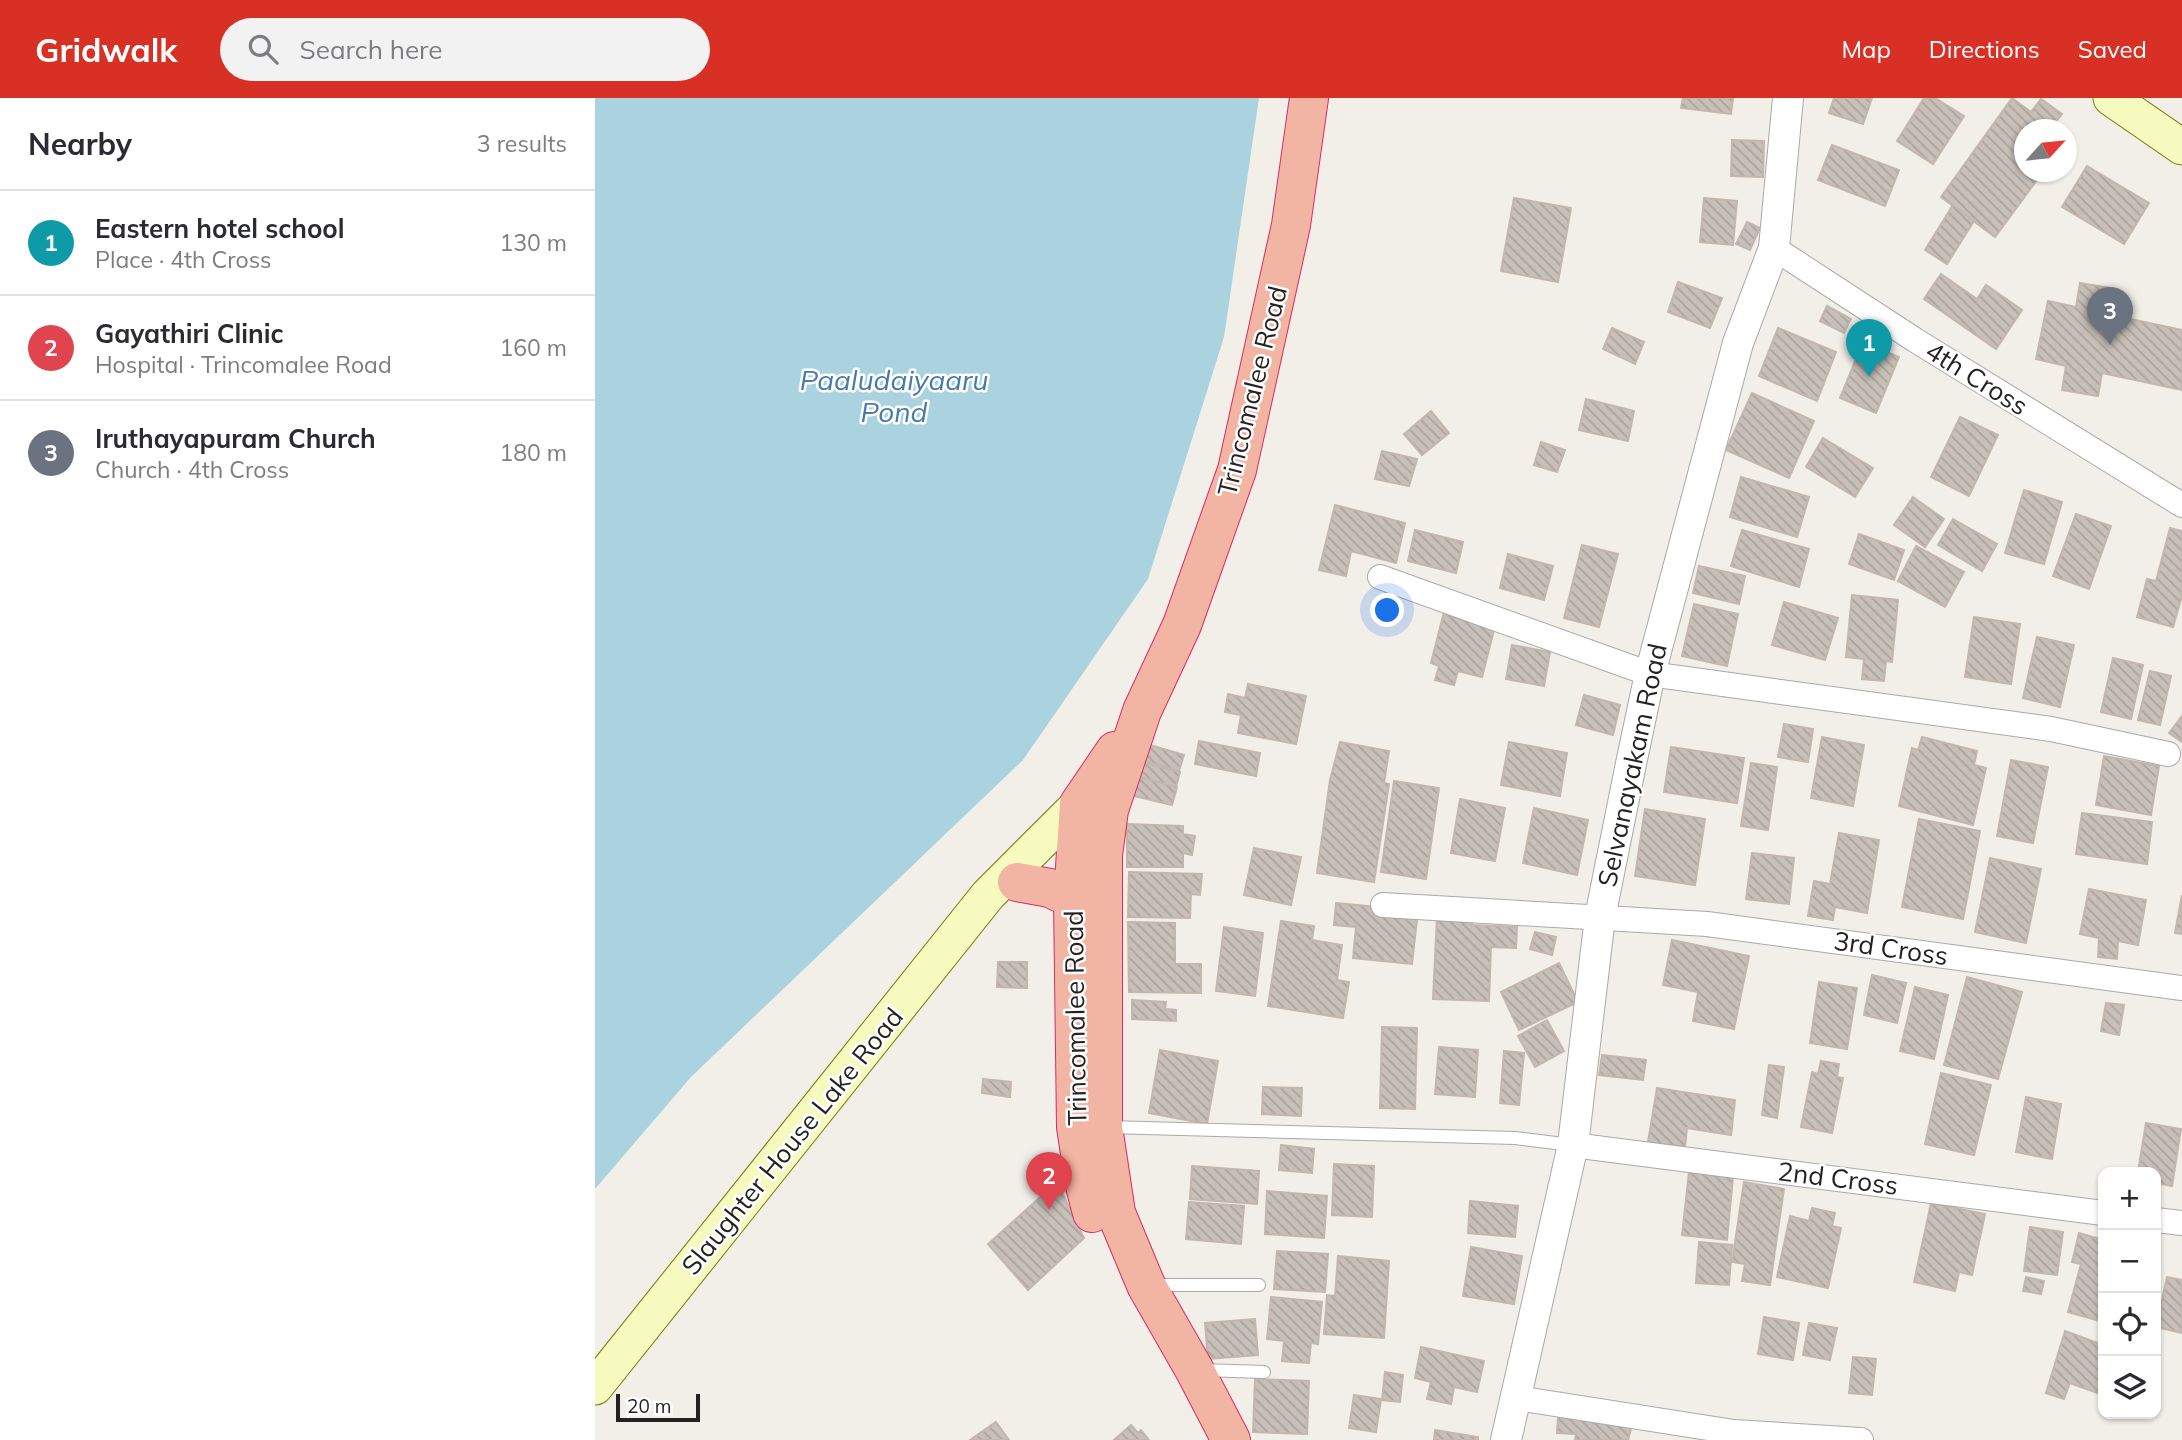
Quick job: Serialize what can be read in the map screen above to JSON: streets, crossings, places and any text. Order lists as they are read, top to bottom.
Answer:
{
  "streets": {
    "highway": ["Trincomalee Road"],
    "main road": ["Slaughter House Lake Road"],
    "street": [
      "4th Cross",
      "Selvanayakam Road",
      "3rd Cross",
      "2nd Cross"
    ]
  },
  "crossings": [
    ["4th Cross", "Selvanayakam Road"],
    ["Trincomalee Road", "Slaughter House Lake Road"],
    ["Selvanayakam Road", "3rd Cross"],
    ["Selvanayakam Road", "2nd Cross"]
  ],
  "water": ["Paaludaiyaaru Pond"],
  "scale_bar": "20 m",
  "north": "top right",
  "page": {
    "header": "Gridwalk",
    "search": "Search here",
    "nav": ["Map", "Directions", "Saved"],
    "heading": ["Nearby", "3 results"],
    "list": [
      {
        "mark": "1",
        "name": "Eastern hotel school",
        "note": "Place · 4th Cross",
        "value": "130 m"
      },
      {
        "mark": "2",
        "name": "Gayathiri Clinic",
        "note": "Hospital · Trincomalee Road",
        "value": "160 m"
      },
      {
        "mark": "3",
        "name": "Iruthayapuram Church",
        "note": "Church · 4th Cross",
        "value": "180 m"
      }
    ],
    "pins": ["3", "1", "2"],
    "map_buttons": ["+", "−"],
    "scale": "20 m"
  }
}
